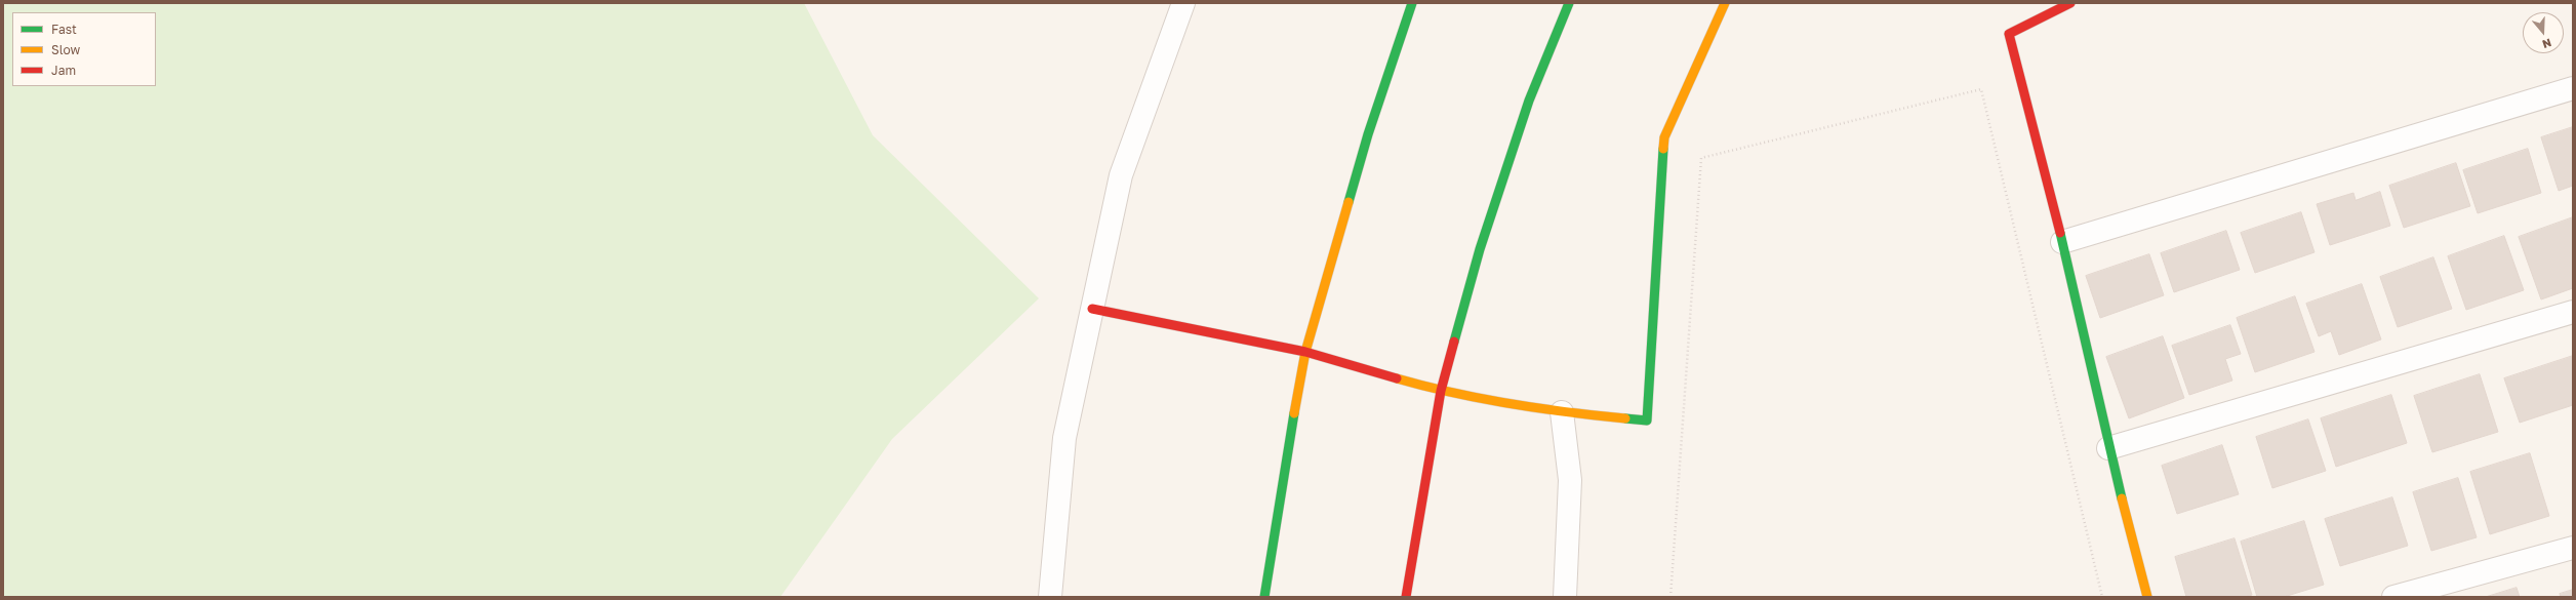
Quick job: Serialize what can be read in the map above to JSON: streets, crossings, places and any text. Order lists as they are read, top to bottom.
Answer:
{
  "legend": ["Fast", "Slow", "Jam"],
  "north": "bottom"
}
